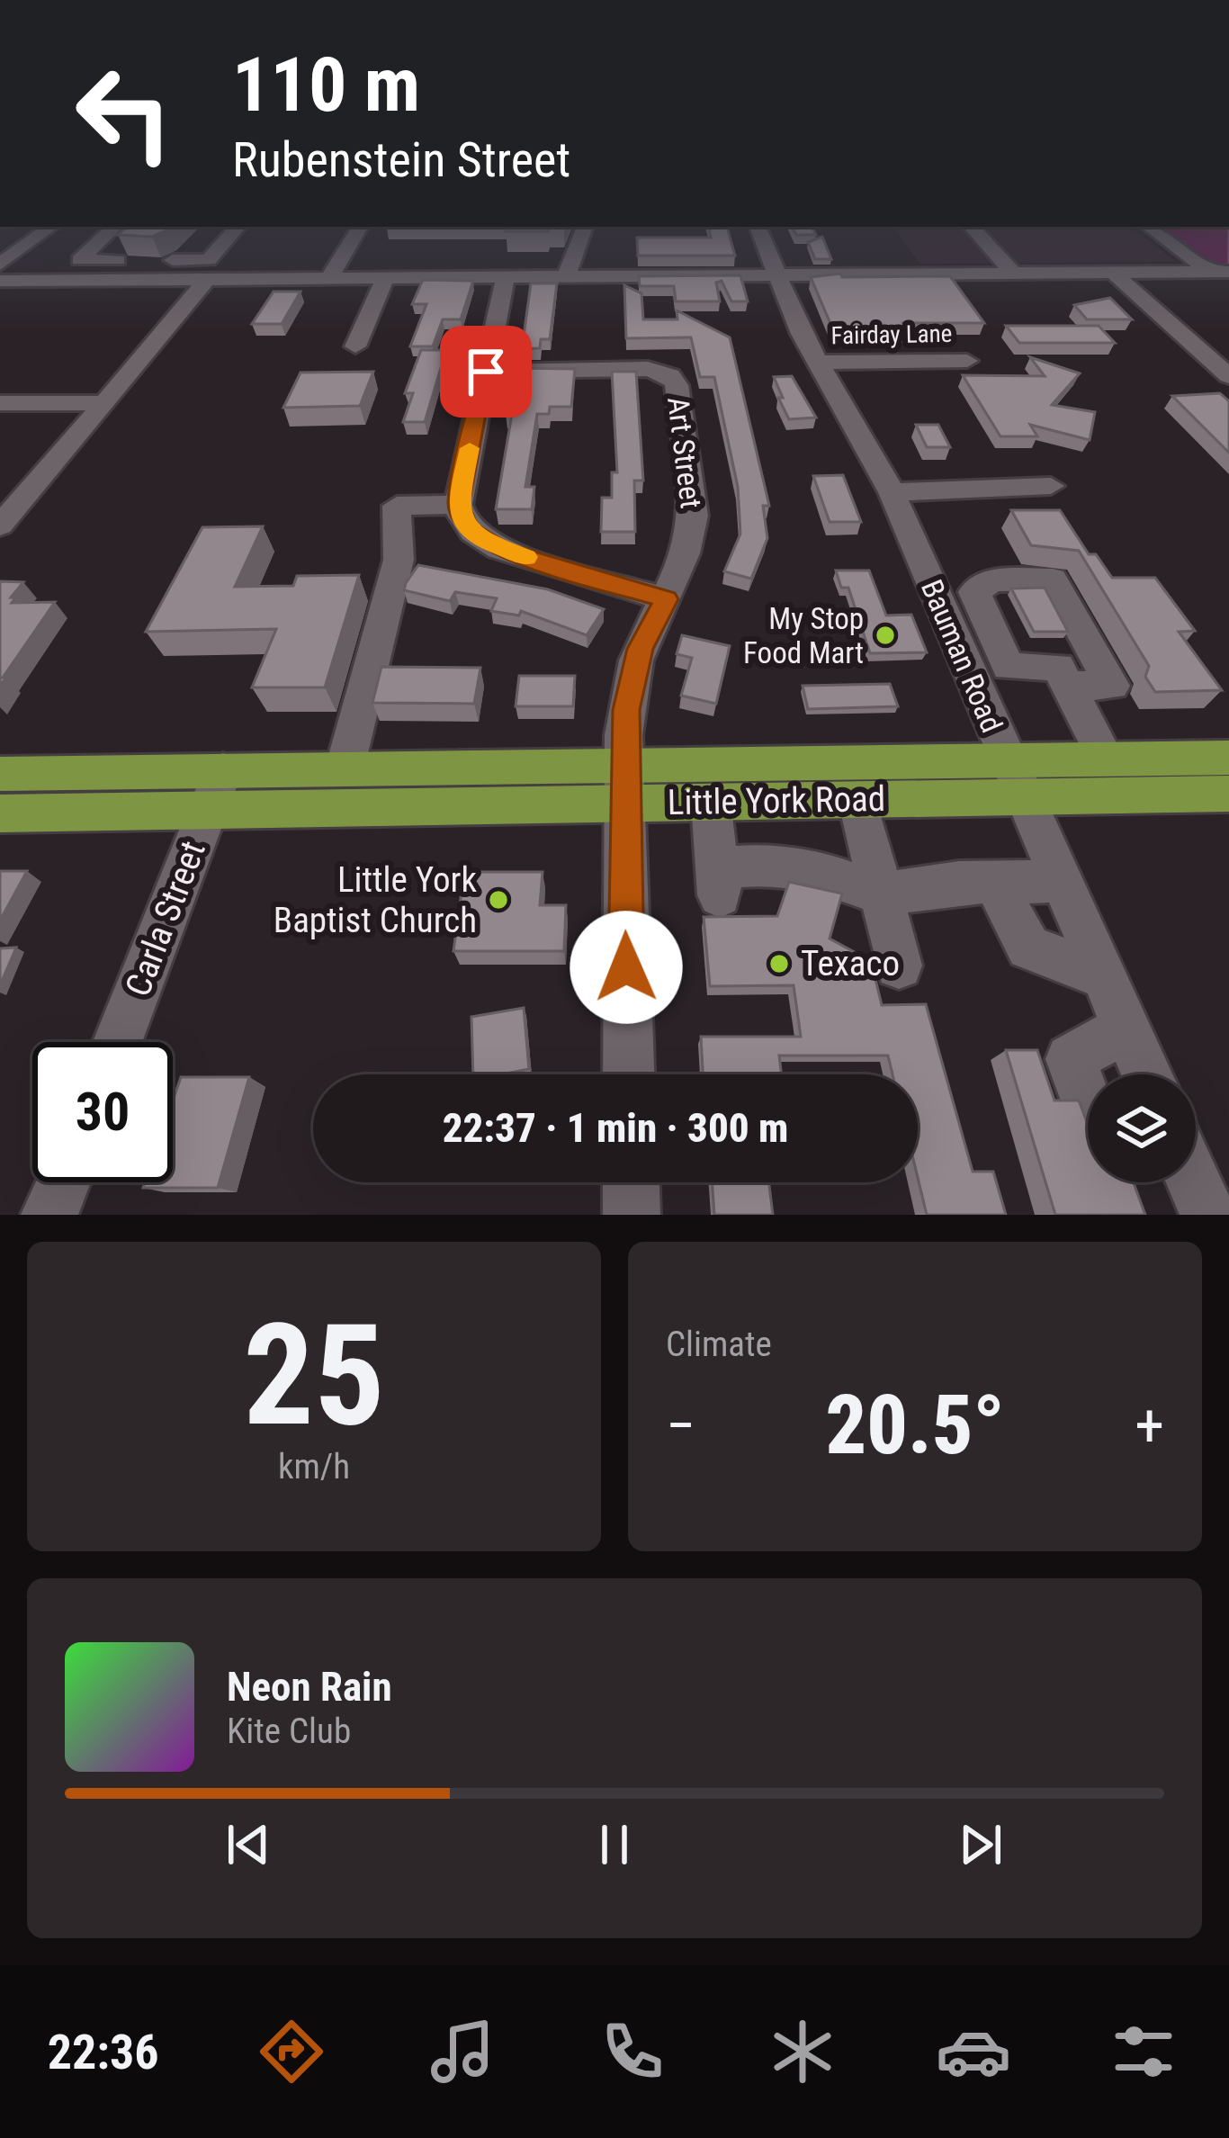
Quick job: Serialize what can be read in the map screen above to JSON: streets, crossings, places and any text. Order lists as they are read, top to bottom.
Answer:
{
  "streets": {
    "main road": ["Little York Road"],
    "street": [
      "Fairday Lane",
      "Art Street",
      "Bauman Road",
      "Carla Street"
    ]
  },
  "crossings": [
    ["Fairday Lane", "Bauman Road"],
    ["Art Street", "Little York Road"],
    ["Bauman Road", "Little York Road"],
    ["Little York Road", "Carla Street"]
  ],
  "places": ["My Stop Food Mart", "Little York Baptist Church", "Texaco"],
  "page": {
    "turn": ["110 m", "Rubenstein Street"],
    "limit": "30",
    "trip": "22:37 · 1 min · 300 m",
    "tile": [
      ["25", "km/h"],
      "Climate"
    ],
    "heat": ["−", "20.5°", "+"],
    "song": ["Neon Rain", "Kite Club"],
    "tabs": "22:36"
  }
}
